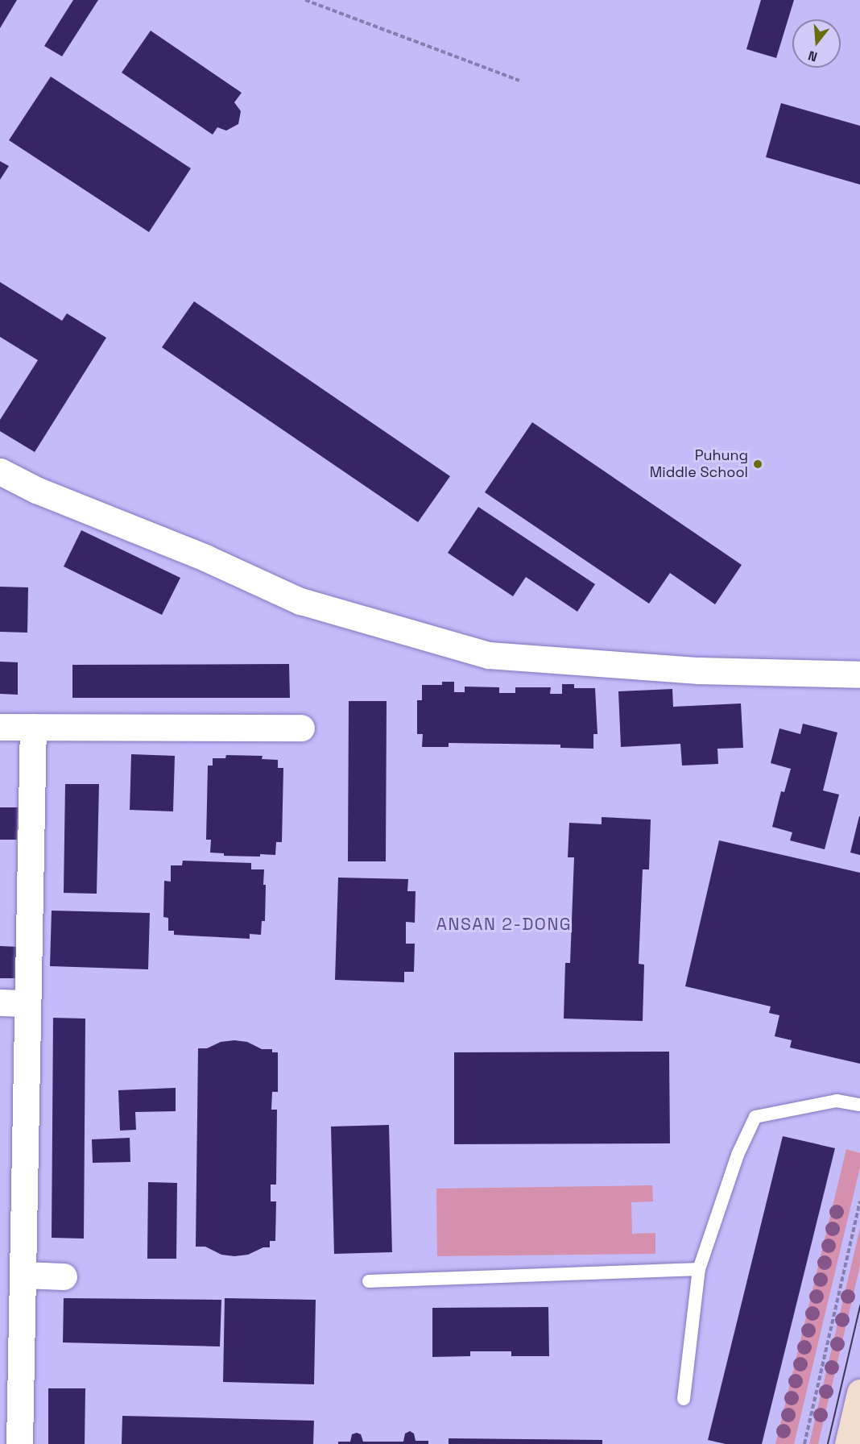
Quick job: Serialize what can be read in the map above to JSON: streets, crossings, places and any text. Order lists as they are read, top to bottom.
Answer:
{
  "districts": ["ANSAN 2-DONG"],
  "places": ["Puhung Middle School"],
  "north": "bottom"
}
